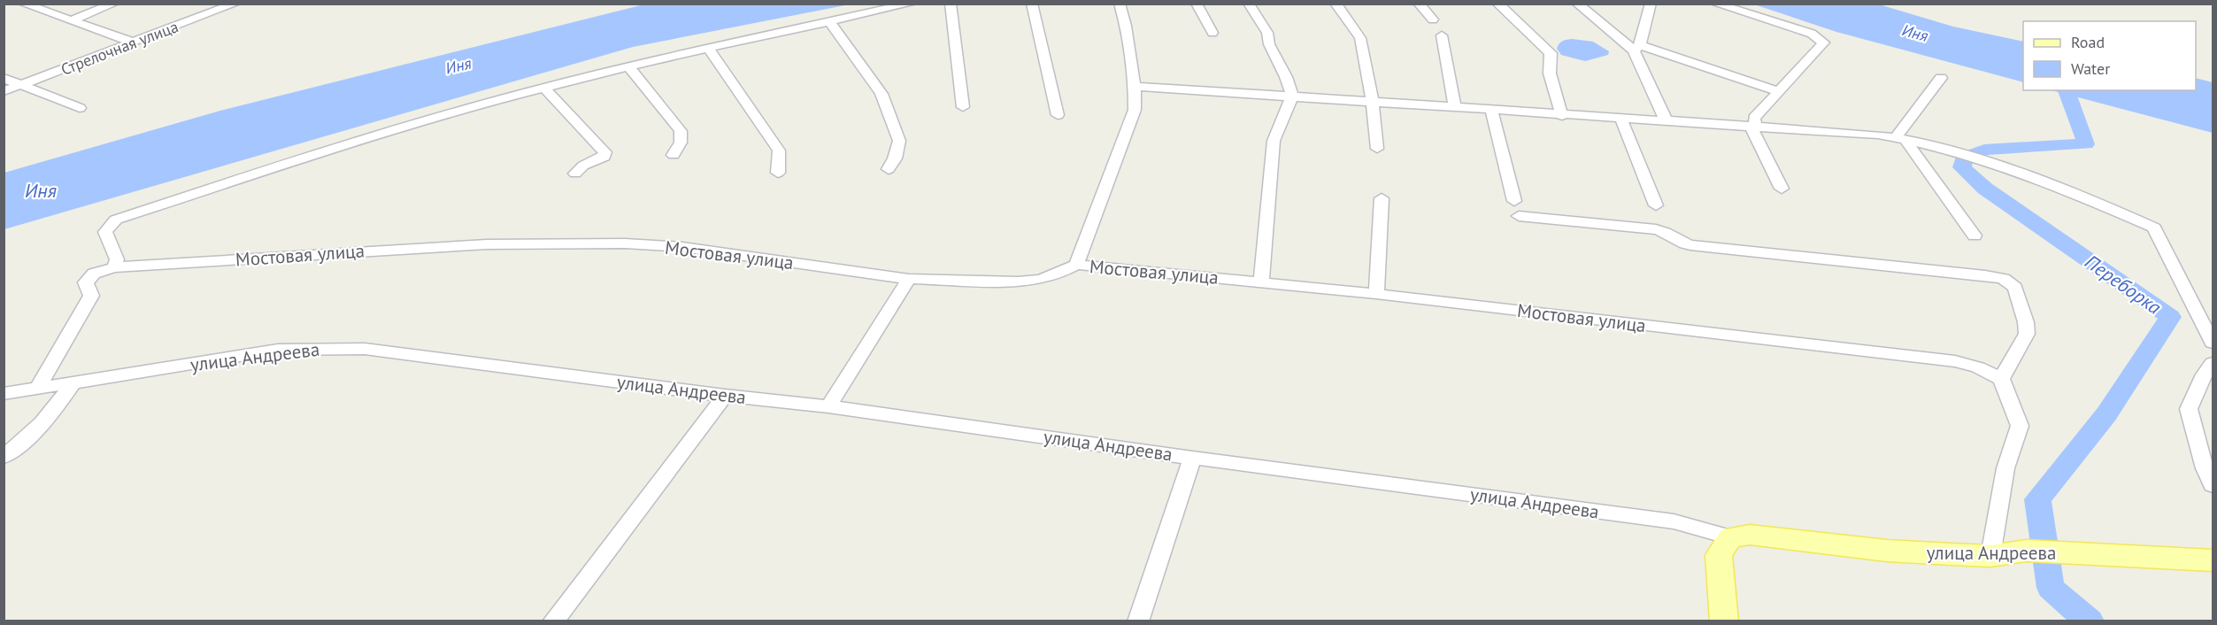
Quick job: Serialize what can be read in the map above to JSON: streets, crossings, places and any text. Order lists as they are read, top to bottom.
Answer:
{
  "streets": {
    "main road": ["улица Андреева"],
    "street": ["Стрелочная улица", "Мостовая улица"]
  },
  "crossings": [
    ["Мостовая улица", "улица Андреева"]
  ],
  "water": ["Иня", "Переборка"],
  "legend": ["Road", "Water"]
}
